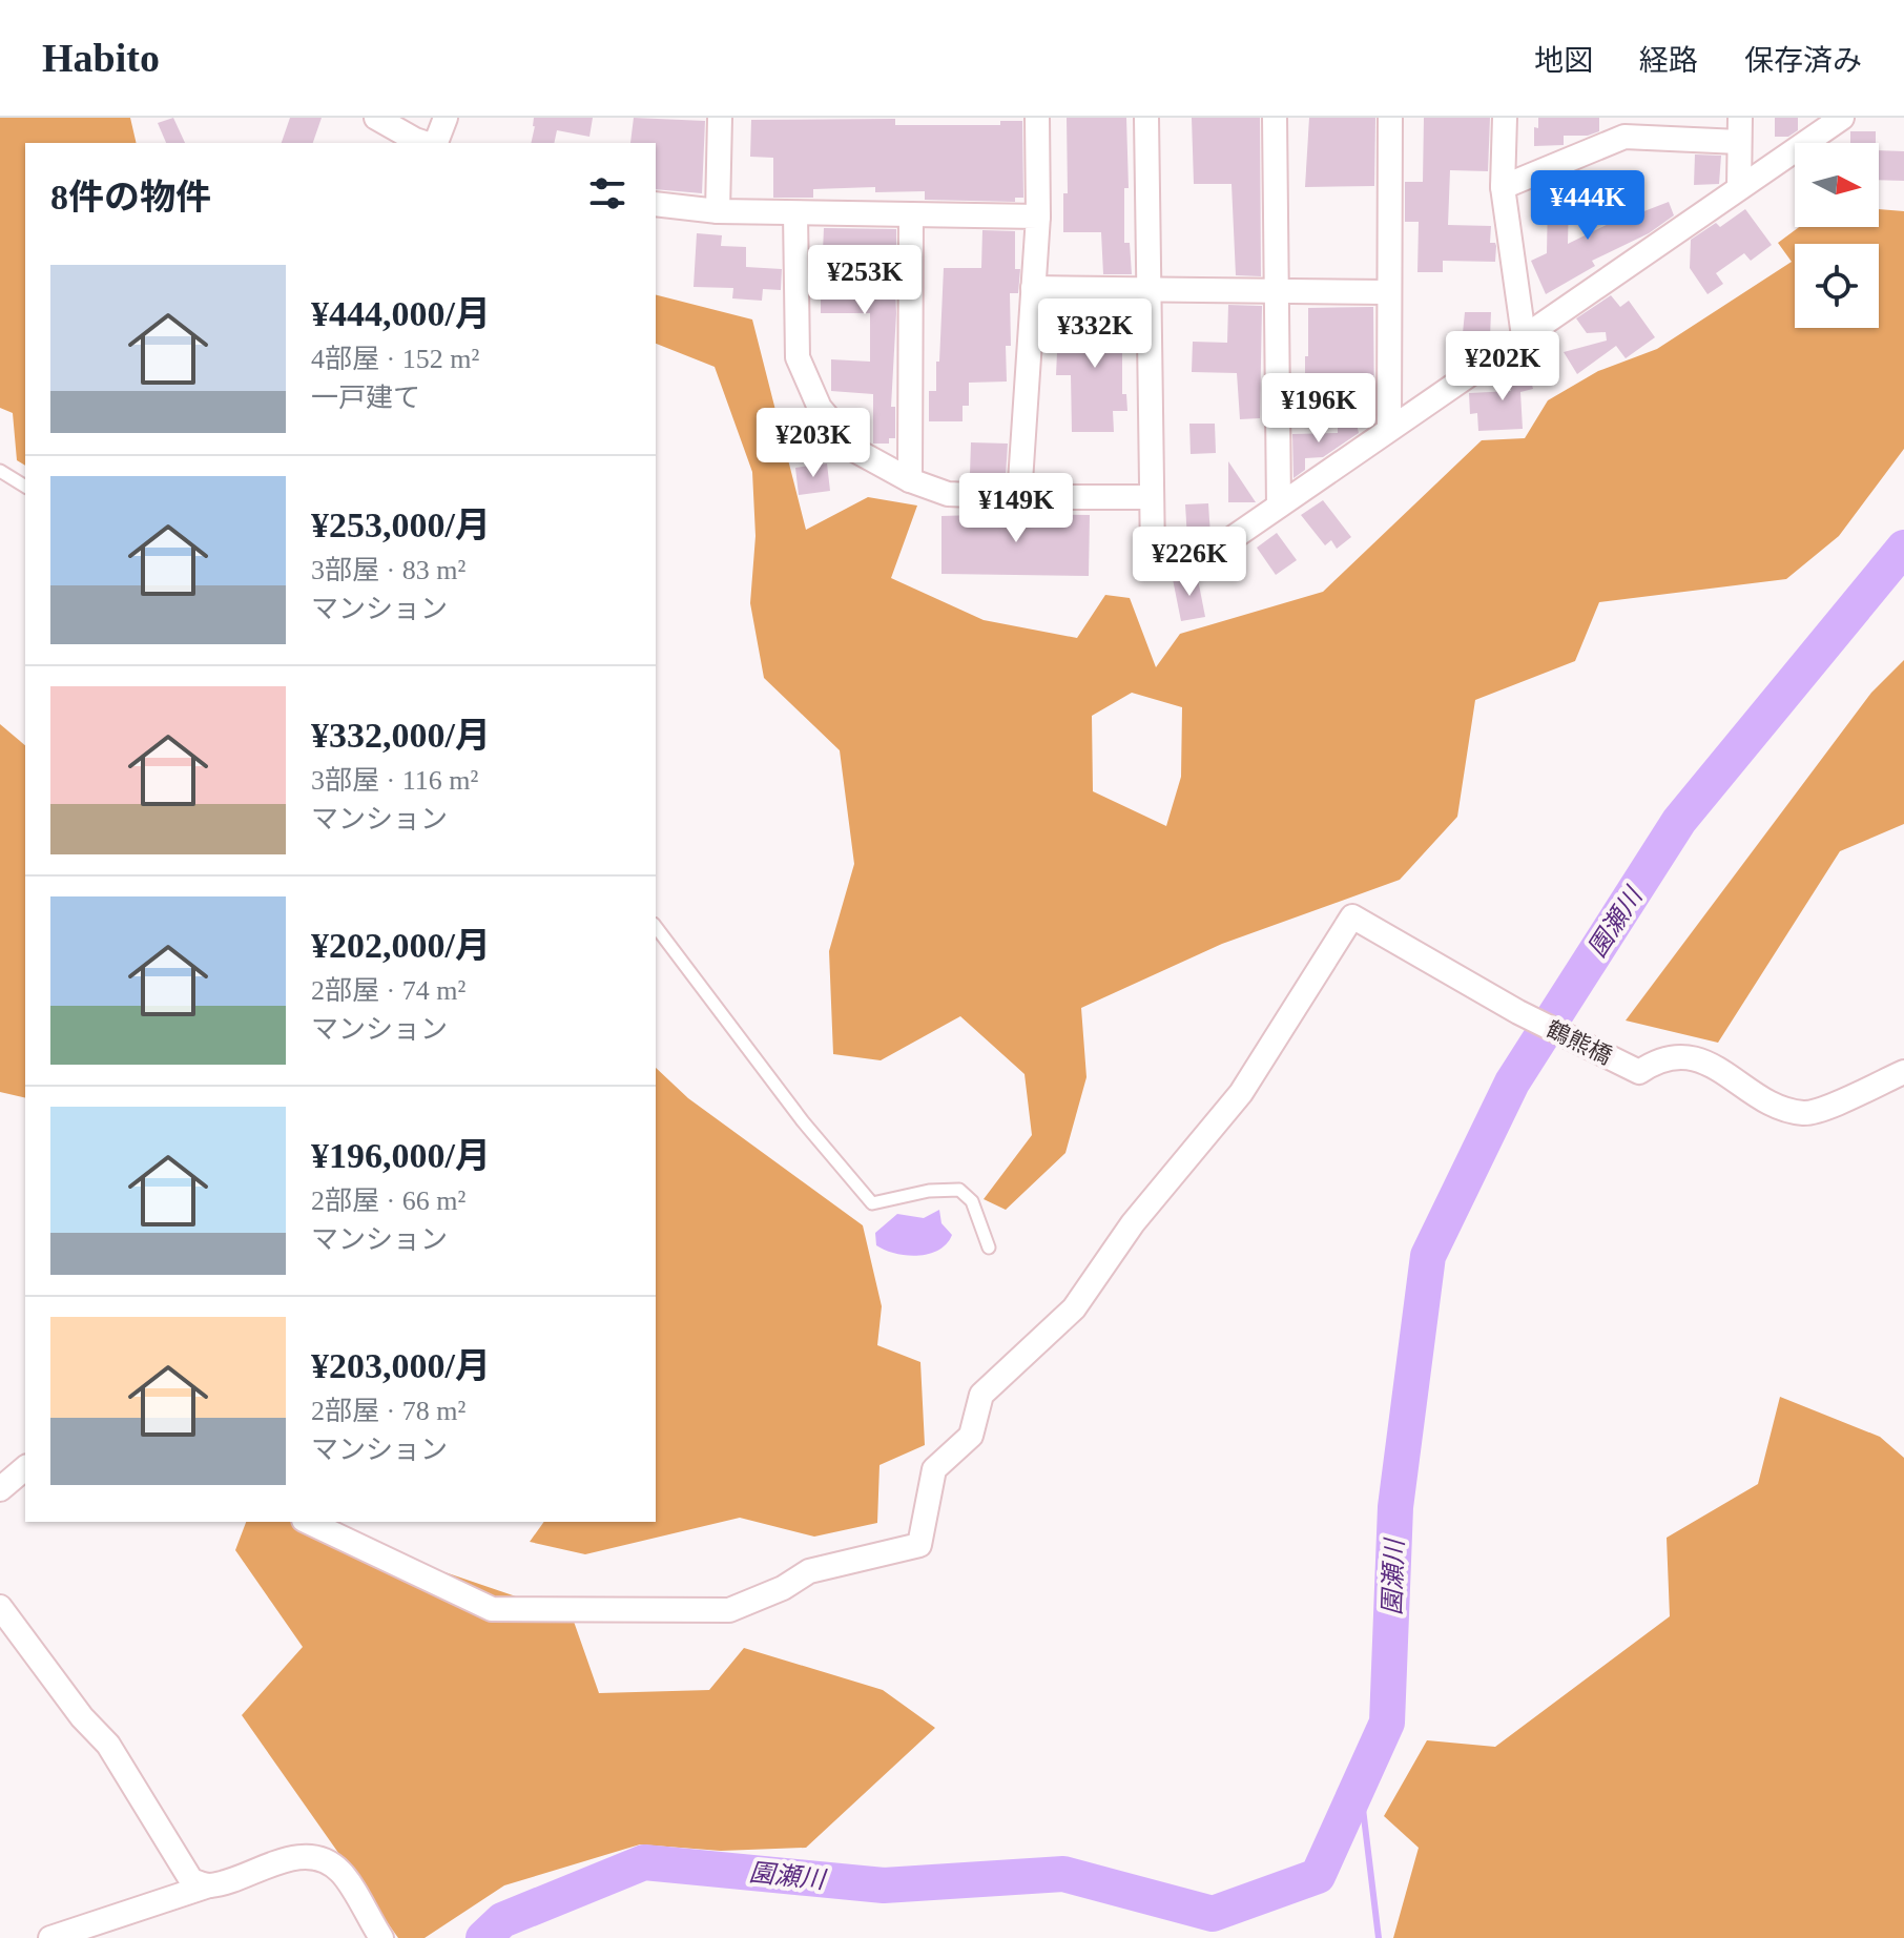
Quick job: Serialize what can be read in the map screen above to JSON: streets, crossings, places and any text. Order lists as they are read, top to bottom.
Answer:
{
  "streets": {
    "street": ["鶴熊橋"]
  },
  "water": ["園瀬川"],
  "north": "right",
  "page": {
    "header": "Habito",
    "nav": ["地図", "経路", "保存済み"],
    "heading": "8件の物件",
    "price": [
      "¥444K",
      "¥253K",
      "¥332K",
      "¥202K",
      "¥196K",
      "¥203K",
      "¥149K",
      "¥226K"
    ],
    "list": [
      {
        "name": "¥444,000/月",
        "note": "4部屋 · 152 m² · 一戸建て"
      },
      {
        "name": "¥253,000/月",
        "note": "3部屋 · 83 m² · マンション"
      },
      {
        "name": "¥332,000/月",
        "note": "3部屋 · 116 m² · マンション"
      },
      {
        "name": "¥202,000/月",
        "note": "2部屋 · 74 m² · マンション"
      },
      {
        "name": "¥196,000/月",
        "note": "2部屋 · 66 m² · マンション"
      },
      {
        "name": "¥203,000/月",
        "note": "2部屋 · 78 m² · マンション"
      }
    ]
  }
}
